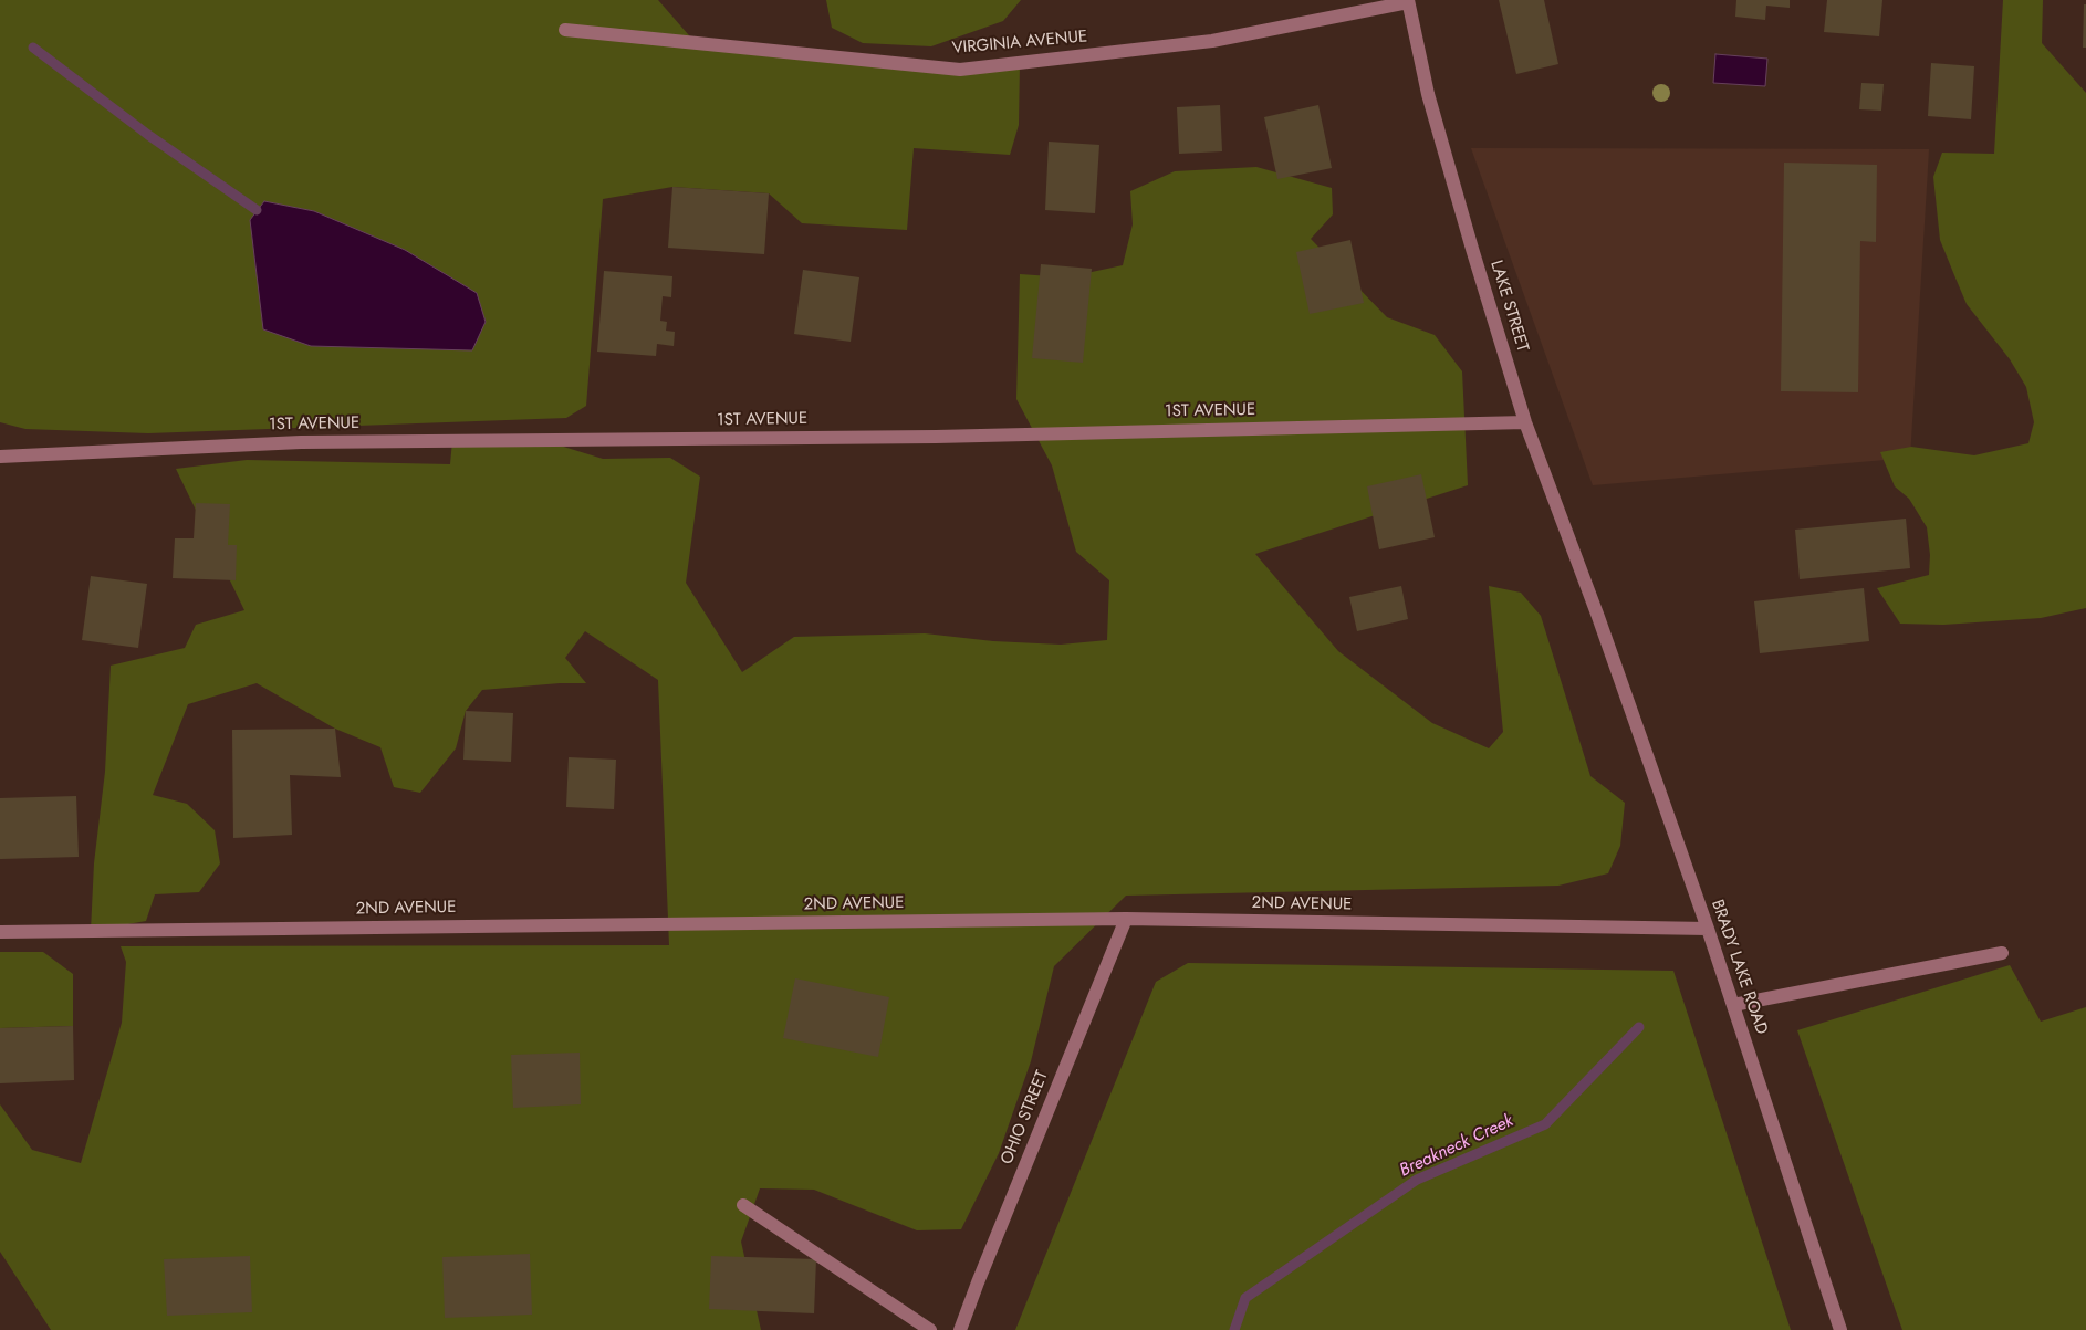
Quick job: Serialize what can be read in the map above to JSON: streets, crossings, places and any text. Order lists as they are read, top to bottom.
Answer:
{
  "streets": {
    "street": [
      "VIRGINIA AVENUE",
      "LAKE STREET",
      "1ST AVENUE",
      "2ND AVENUE",
      "BRADY LAKE ROAD",
      "OHIO STREET"
    ]
  },
  "crossings": [
    ["VIRGINIA AVENUE", "LAKE STREET"],
    ["LAKE STREET", "1ST AVENUE"],
    ["LAKE STREET", "BRADY LAKE ROAD"],
    ["2ND AVENUE", "BRADY LAKE ROAD"],
    ["2ND AVENUE", "OHIO STREET"]
  ],
  "water": ["Breakneck Creek"]
}
